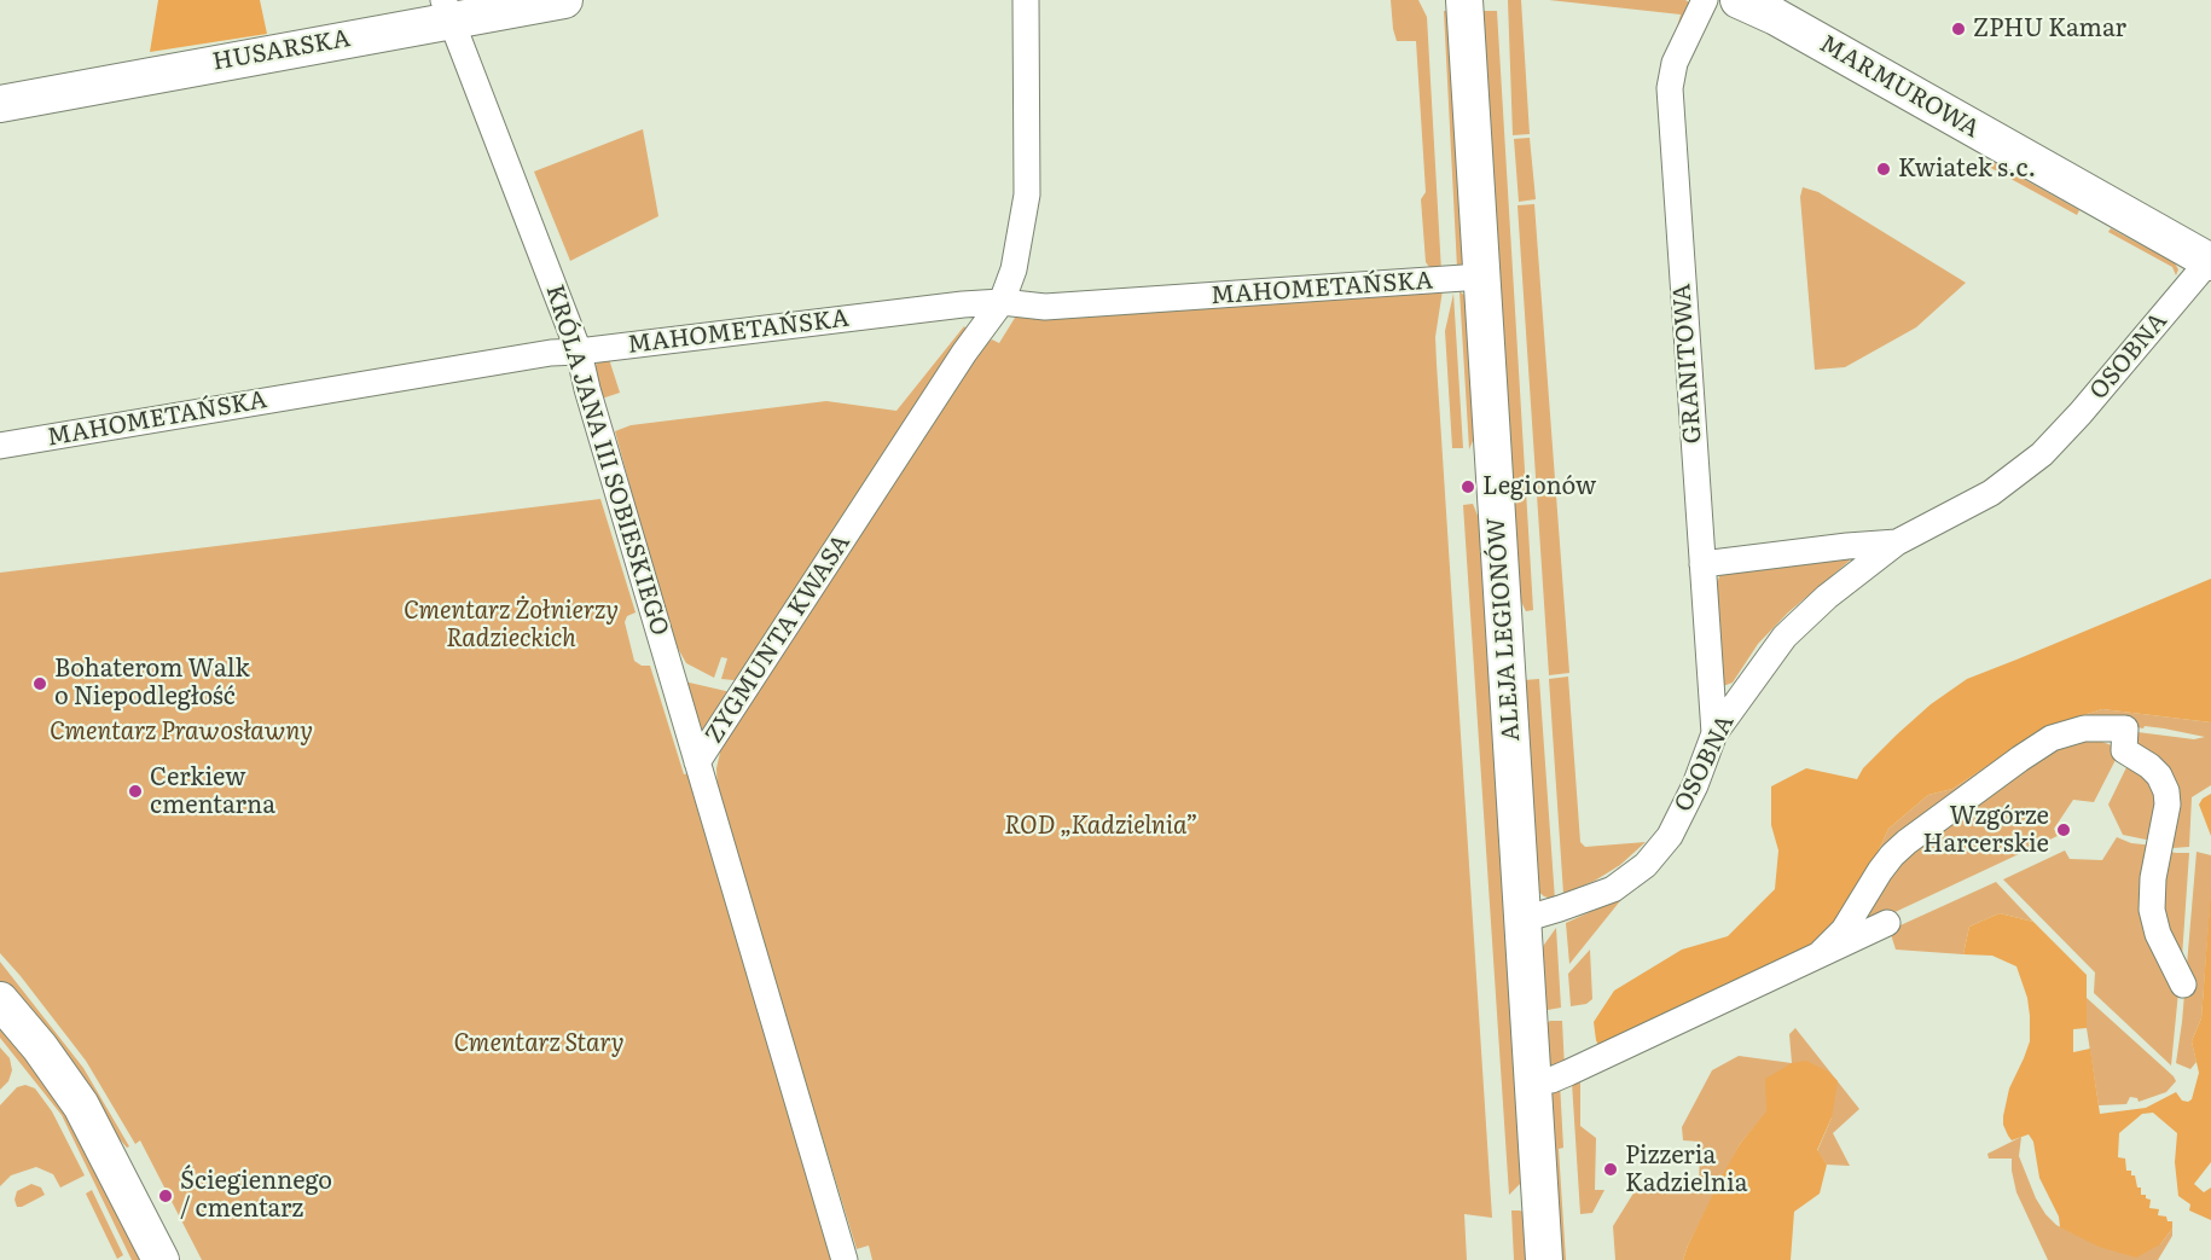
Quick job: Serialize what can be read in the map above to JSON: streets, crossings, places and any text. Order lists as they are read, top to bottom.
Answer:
{
  "streets": {
    "street": [
      "HUSARSKA",
      "MARMUROWA",
      "MAHOMETAŃSKA",
      "OSOBNA",
      "GRANITOWA",
      "KRÓLA JANA III SOBIESKIEGO",
      "ALEJA LEGIONÓW",
      "ZYGMUNTA KWASA"
    ]
  },
  "crossings": [
    ["HUSARSKA", "KRÓLA JANA III SOBIESKIEGO"],
    ["MARMUROWA", "OSOBNA"],
    ["MAHOMETAŃSKA", "KRÓLA JANA III SOBIESKIEGO"],
    ["MAHOMETAŃSKA", "ALEJA LEGIONÓW"],
    ["MAHOMETAŃSKA", "ZYGMUNTA KWASA"],
    ["OSOBNA", "GRANITOWA"],
    ["OSOBNA", "ALEJA LEGIONÓW"],
    ["KRÓLA JANA III SOBIESKIEGO", "ZYGMUNTA KWASA"]
  ],
  "parks": [
    "Cmentarz Żołnierzy Radzieckich",
    "Cmentarz Prawosławny",
    "ROD „Kadzielnia”",
    "Cmentarz Stary"
  ],
  "places": [
    "ZPHU Kamar",
    "Kwiatek s.c.",
    "Legionów",
    "Bohaterom Walk o Niepodległość",
    "Cerkiew cmentarna",
    "Wzgórze Harcerskie",
    "Pizzeria Kadzielnia",
    "Ściegiennego / cmentarz"
  ]
}
